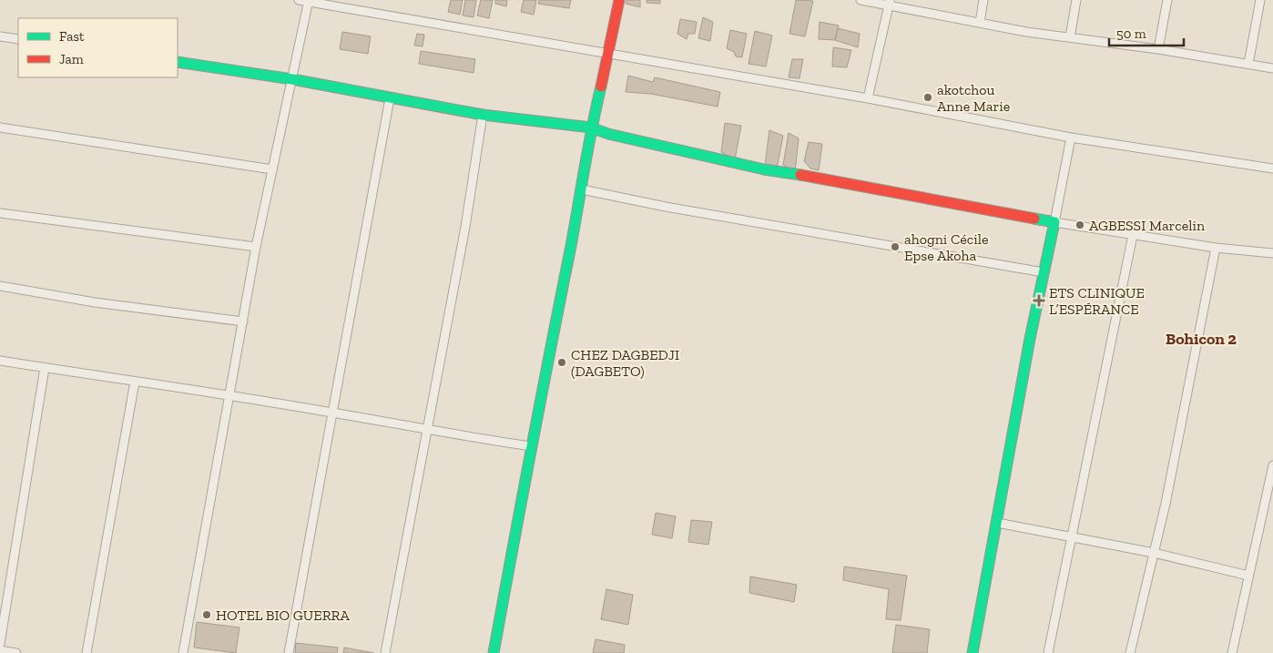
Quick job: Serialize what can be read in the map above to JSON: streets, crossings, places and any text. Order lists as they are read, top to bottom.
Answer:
{
  "districts": ["Bohicon 2"],
  "places": {
    "other": [
      "akotchou Anne Marie",
      "AGBESSI Marcelin",
      "ahogni Cécile Epse Akoha",
      "CHEZ DAGBEDJI (DAGBETO)",
      "HOTEL BIO GUERRA"
    ],
    "health": ["ETS CLINIQUE L’ESPÉRANCE"]
  },
  "legend": ["Fast", "Jam"],
  "scale_bar": "50 m"
}
